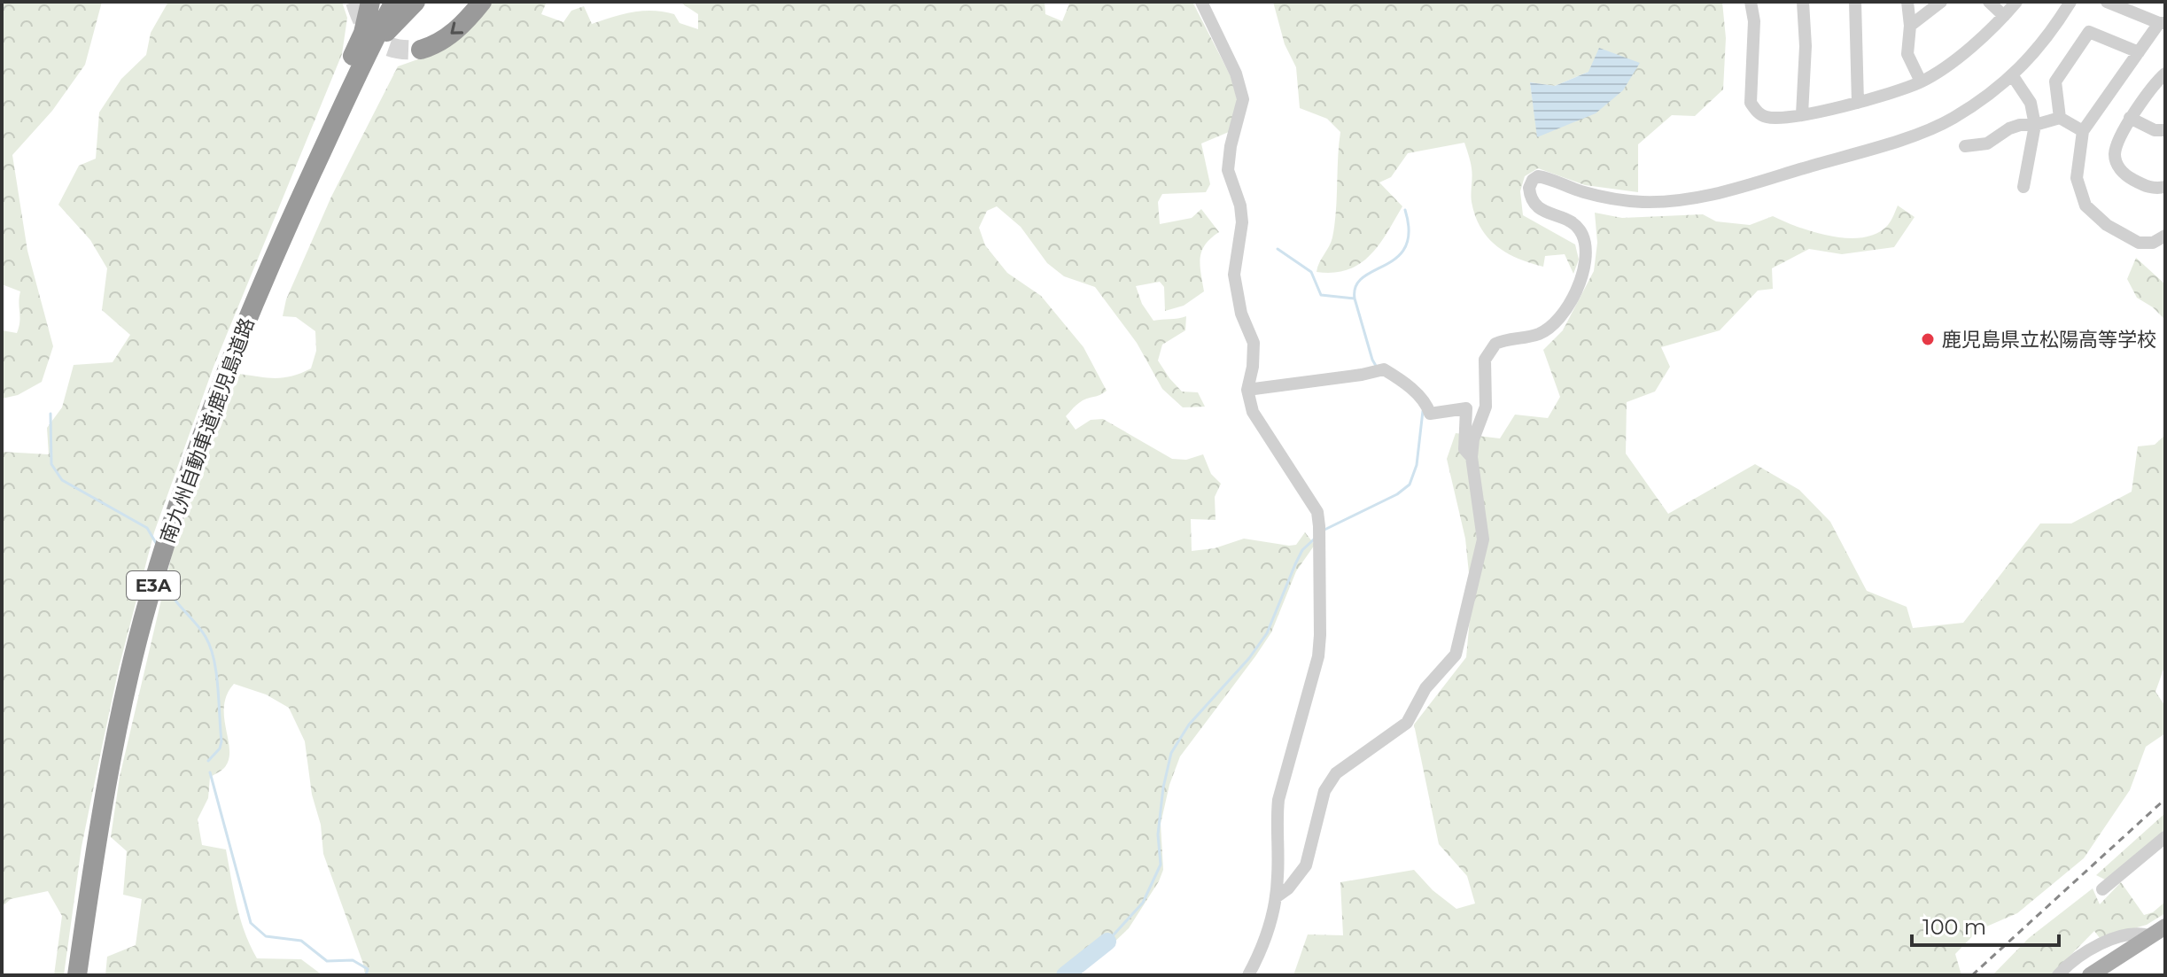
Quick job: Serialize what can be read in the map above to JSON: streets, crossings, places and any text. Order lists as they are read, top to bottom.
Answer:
{
  "streets": {
    "highway": ["南九州自動車道;鹿児島道路", "E3A"]
  },
  "places": ["鹿児島県立松陽高等学校"],
  "scale_bar": "100 m"
}
